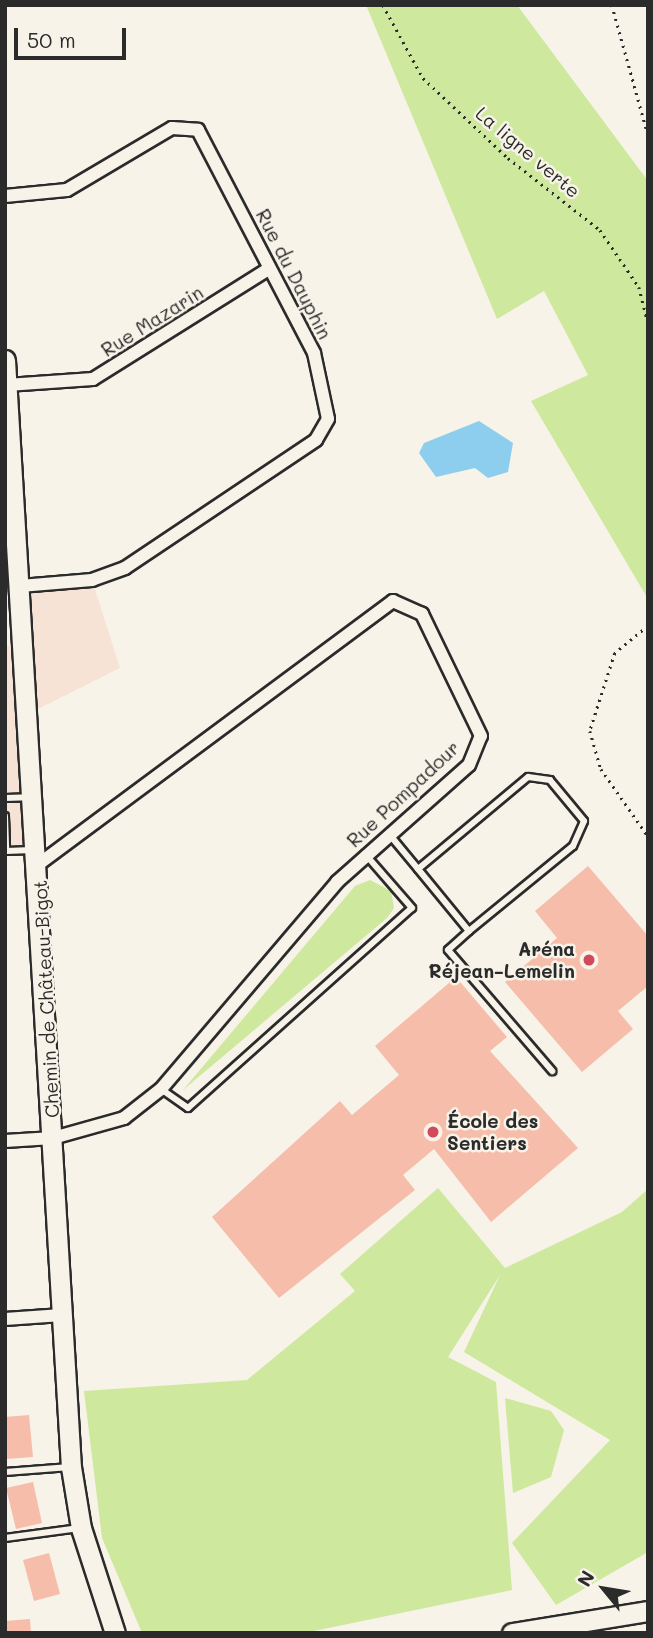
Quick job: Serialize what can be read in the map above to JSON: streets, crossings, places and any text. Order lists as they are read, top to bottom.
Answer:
{
  "streets": {
    "street": [
      "Rue du Dauphin",
      "Rue Mazarin",
      "Rue Pompadour",
      "Chemin de Château-Bigot"
    ],
    "path": ["La ligne verte"]
  },
  "crossings": [
    ["Rue du Dauphin", "Rue Mazarin"],
    ["Rue du Dauphin", "Chemin de Château-Bigot"],
    ["Rue Mazarin", "Chemin de Château-Bigot"],
    ["Rue Pompadour", "Chemin de Château-Bigot"]
  ],
  "places": ["Aréna Réjean‑Lemelin", "École des Sentiers"],
  "scale_bar": "50 m",
  "north": "top left"
}
